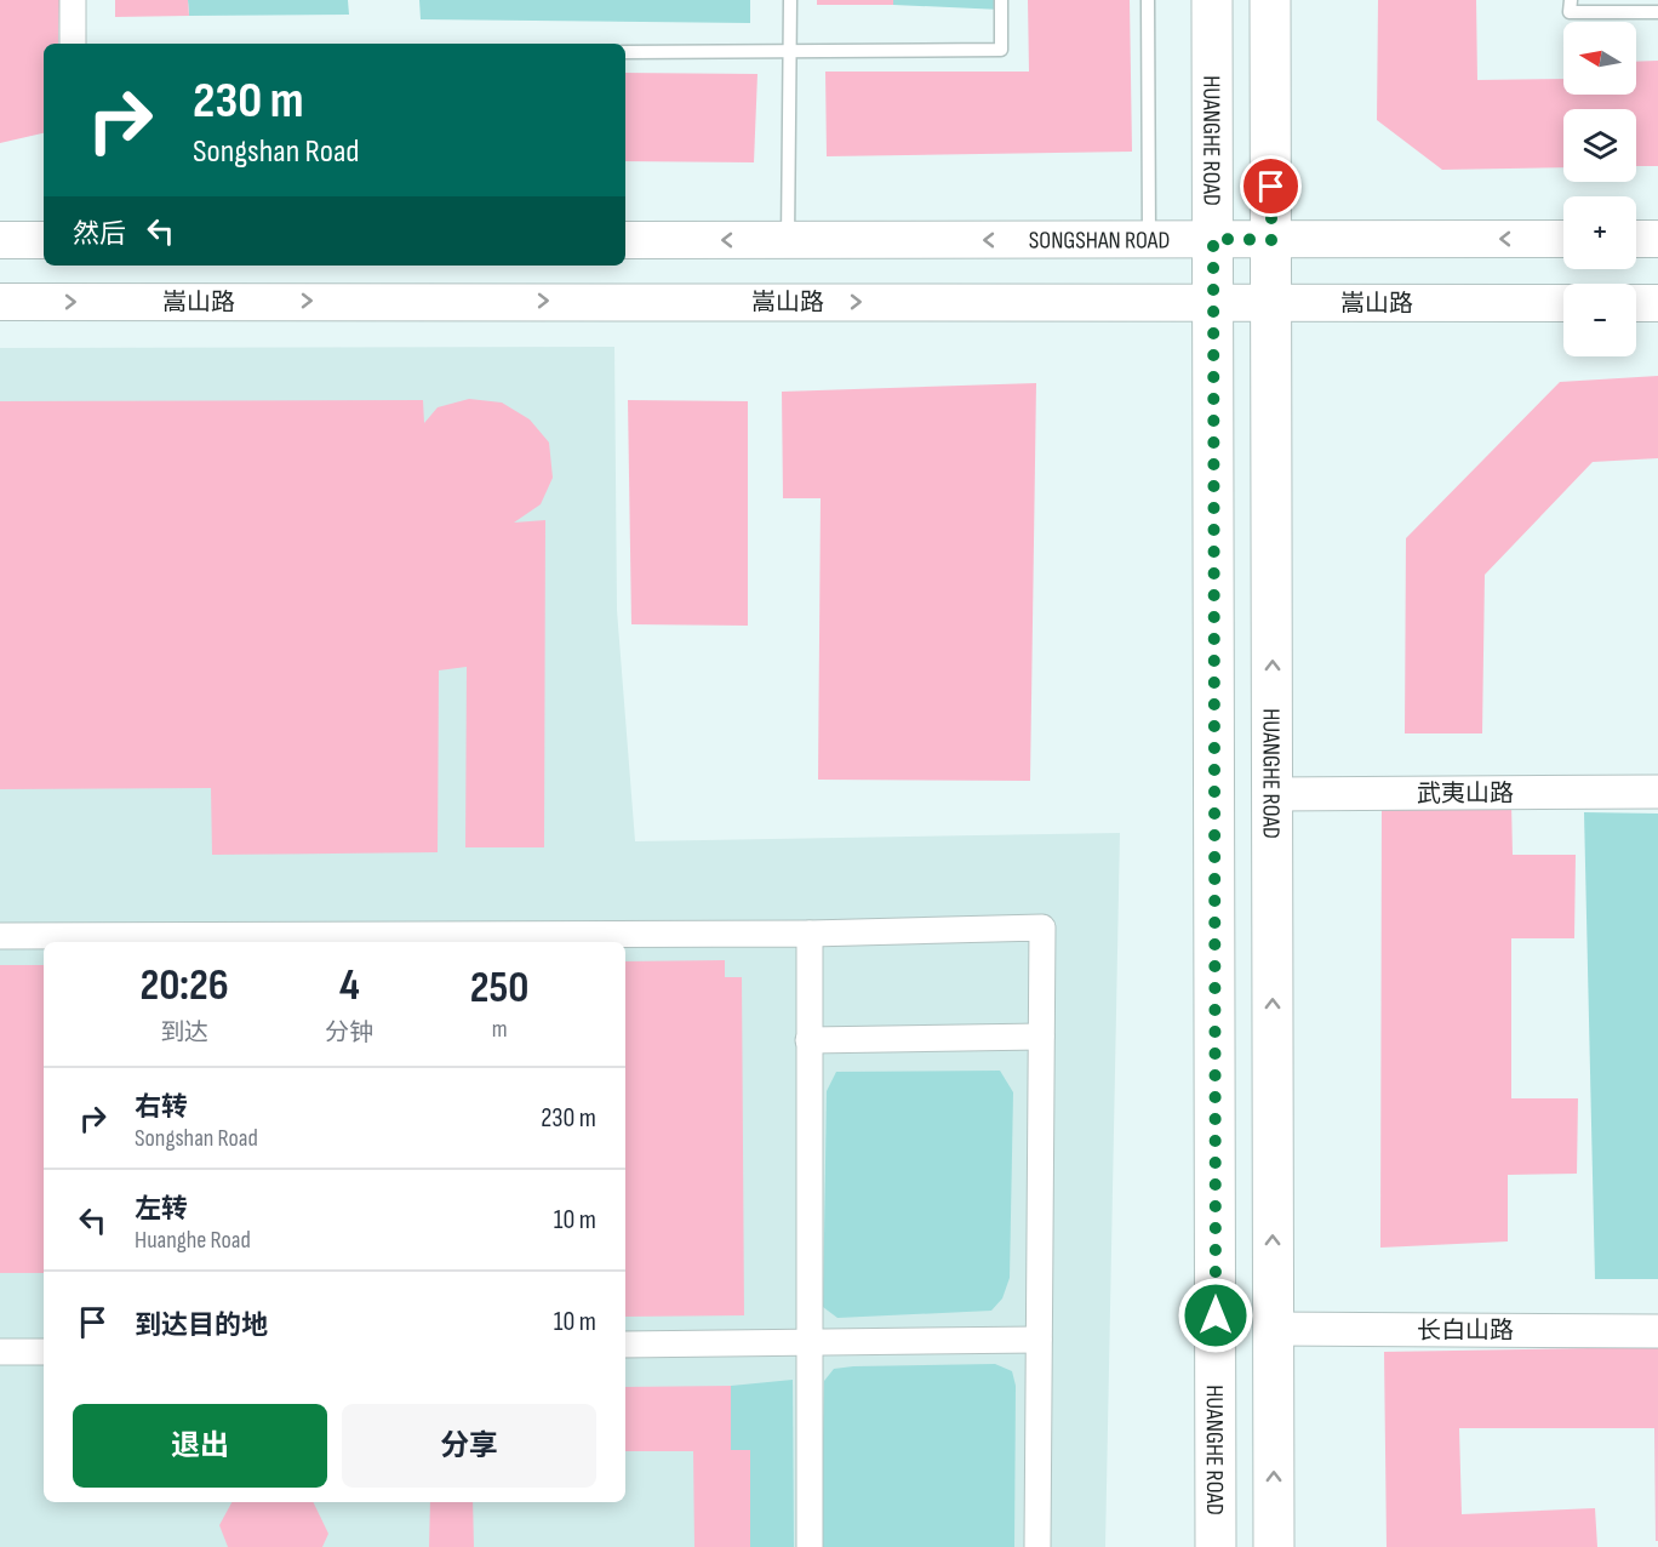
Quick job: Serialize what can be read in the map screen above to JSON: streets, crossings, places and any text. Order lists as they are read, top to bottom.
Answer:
{
  "streets": {
    "main road": ["HUANGHE ROAD", "SONGSHAN ROAD", "嵩山路"],
    "street": ["武夷山路", "长白山路"]
  },
  "crossings": [
    ["HUANGHE ROAD", "SONGSHAN ROAD"],
    ["HUANGHE ROAD", "嵩山路"],
    ["HUANGHE ROAD", "武夷山路"],
    ["HUANGHE ROAD", "长白山路"]
  ],
  "one_way": ["SONGSHAN ROAD", "嵩山路"],
  "north": "left",
  "page": {
    "map_buttons": ["+", "−"],
    "turn": ["230 m", "Songshan Road"],
    "then": "然后",
    "eta": [
      "20:26",
      "到达",
      "4",
      "分钟",
      "250",
      "m"
    ],
    "list": [
      {
        "name": "右转",
        "note": "Songshan Road",
        "value": "230 m"
      },
      {
        "name": "左转",
        "note": "Huanghe Road",
        "value": "10 m"
      },
      {
        "name": "到达目的地",
        "value": "10 m"
      }
    ],
    "buttons": ["退出", "分享"]
  }
}
